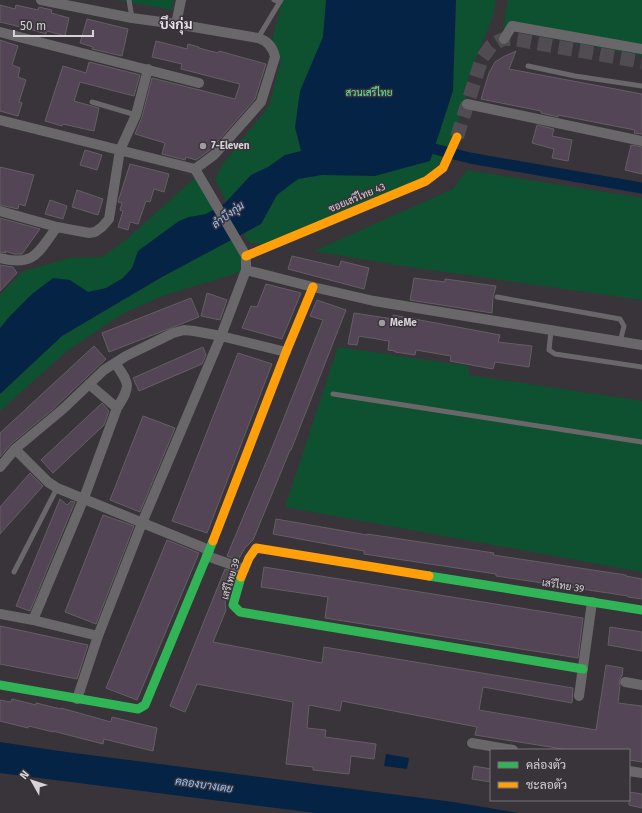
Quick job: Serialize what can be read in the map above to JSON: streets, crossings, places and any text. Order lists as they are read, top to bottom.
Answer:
{
  "streets": {
    "street": ["ซอยเสรีไทย 43", "เสรีไทย 39"]
  },
  "districts": ["บึงกุ่ม"],
  "water": ["ลำบึงกุ่ม", "คลองบางเตย"],
  "parks": ["สวนเสรีไทย"],
  "places": ["7-Eleven", "MeMe"],
  "legend": ["คล่องตัว", "ชะลอตัว"],
  "scale_bar": "50 m",
  "north": "top left"
}
